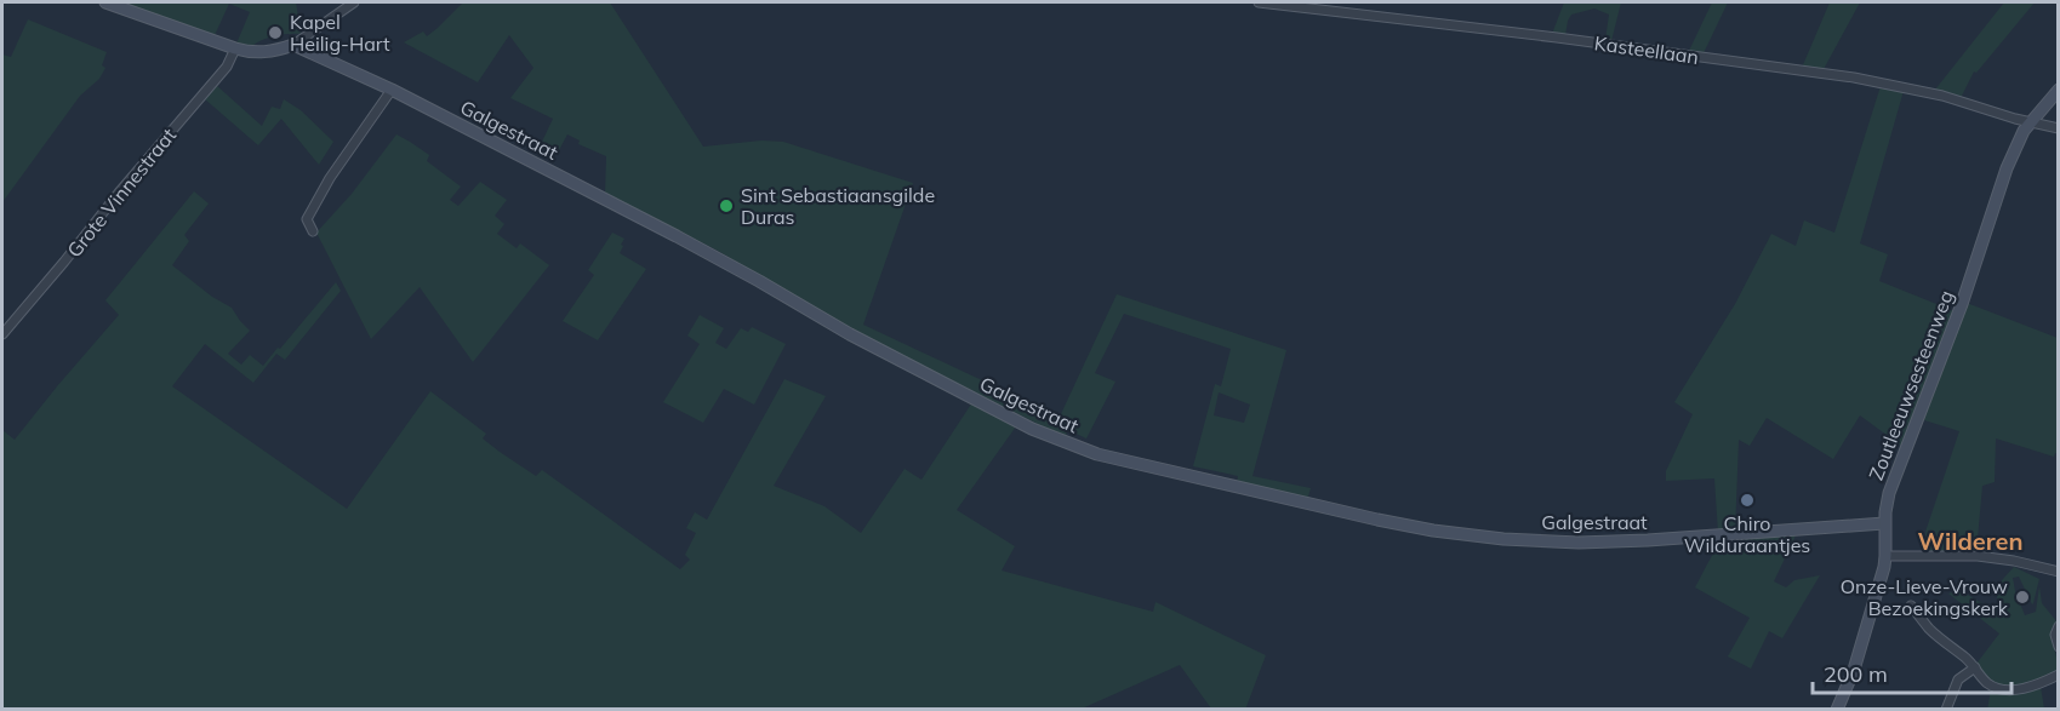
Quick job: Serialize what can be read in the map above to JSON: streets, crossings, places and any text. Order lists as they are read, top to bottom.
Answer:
{
  "streets": {
    "street": [
      "Kasteellaan",
      "Galgestraat",
      "Grote Vinnestraat",
      "Zoutleeuwsesteenweg"
    ]
  },
  "crossings": [
    ["Kasteellaan", "Zoutleeuwsesteenweg"],
    ["Galgestraat", "Zoutleeuwsesteenweg"]
  ],
  "districts": ["Wilderen"],
  "places": [
    "Kapel Heilig-Hart",
    "Sint Sebastiaansgilde Duras",
    "Chiro Wilduraantjes",
    "Onze-Lieve-Vrouw Bezoekingskerk"
  ],
  "scale_bar": "200 m"
}
